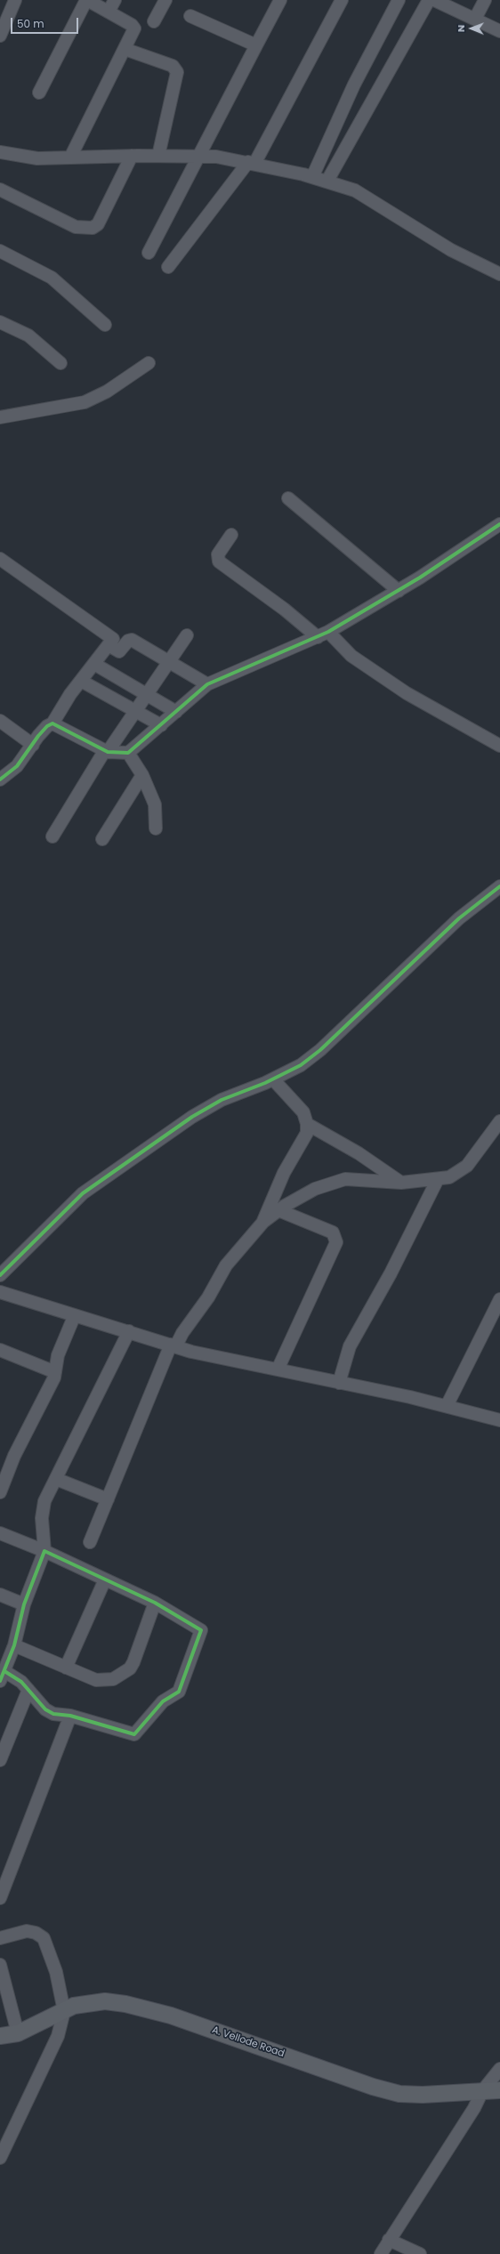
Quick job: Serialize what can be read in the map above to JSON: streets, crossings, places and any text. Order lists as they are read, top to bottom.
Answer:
{
  "streets": {
    "main road": ["A. Vellode Road"]
  },
  "scale_bar": "50 m",
  "north": "left"
}
